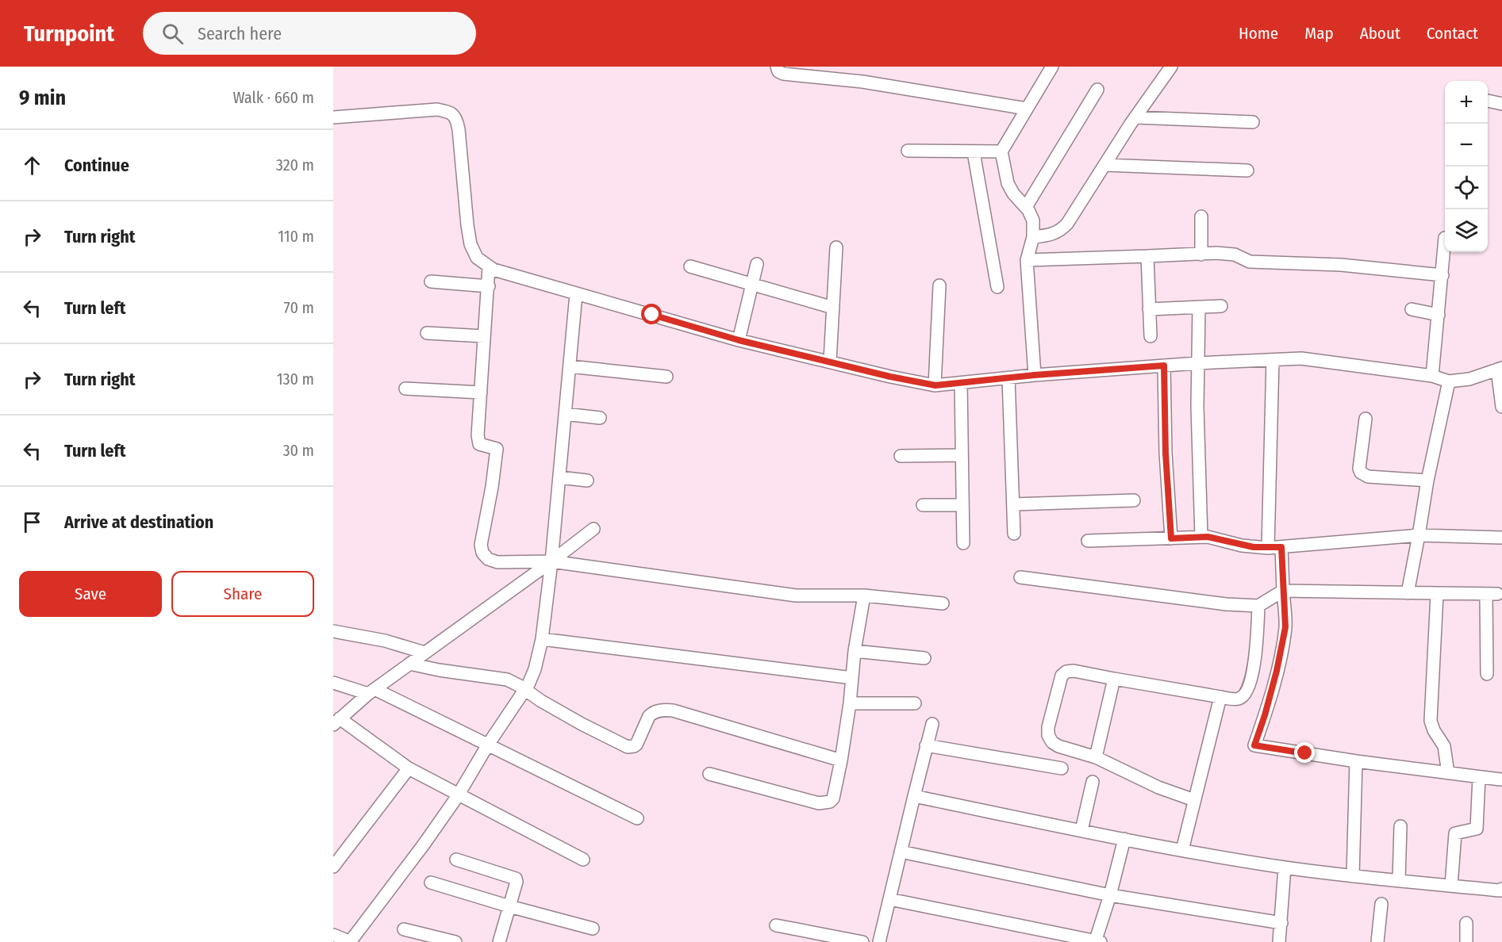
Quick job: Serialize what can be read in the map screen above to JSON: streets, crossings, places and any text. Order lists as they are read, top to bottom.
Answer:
{
  "page": {
    "header": "Turnpoint",
    "search": "Search here",
    "nav": [
      "Home",
      "Map",
      "About",
      "Contact"
    ],
    "heading": ["9 min", "Walk · 660 m"],
    "map_buttons": ["+", "−"],
    "list": [
      ["Continue", "320 m"],
      ["Turn right", "110 m"],
      ["Turn left", "70 m"],
      ["Turn right", "130 m"],
      ["Turn left", "30 m"],
      "Arrive at destination"
    ],
    "buttons": ["Save", "Share"]
  }
}
